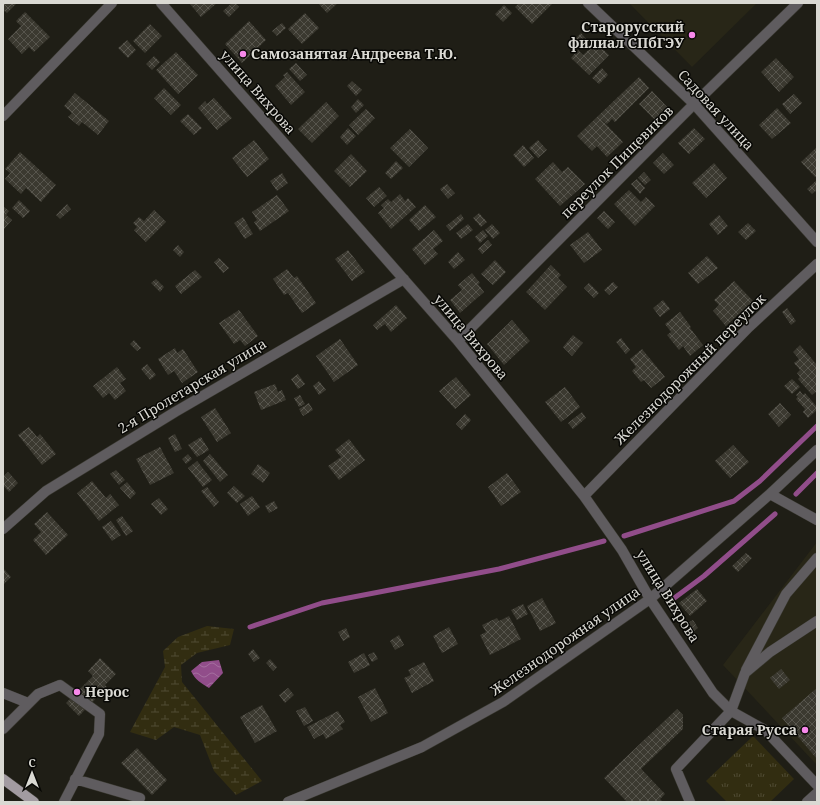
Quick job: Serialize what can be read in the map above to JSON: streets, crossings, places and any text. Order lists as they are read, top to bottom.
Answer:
{
  "streets": {
    "street": [
      "улица Вихрова",
      "Садовая улица",
      "переулок Пищевиков",
      "Железнодорожный переулок",
      "2-я Пролетарская улица",
      "Железнодорожная улица"
    ]
  },
  "crossings": [
    ["улица Вихрова", "переулок Пищевиков"],
    ["улица Вихрова", "Железнодорожный переулок"],
    ["улица Вихрова", "2-я Пролетарская улица"],
    ["улица Вихрова", "Железнодорожная улица"],
    ["Садовая улица", "переулок Пищевиков"]
  ],
  "places": [
    "Старорусский филиал СПбГЭУ",
    "Самозанятая Андреева Т.Ю.",
    "Нерос",
    "Старая Русса"
  ],
  "north": "top"
}
